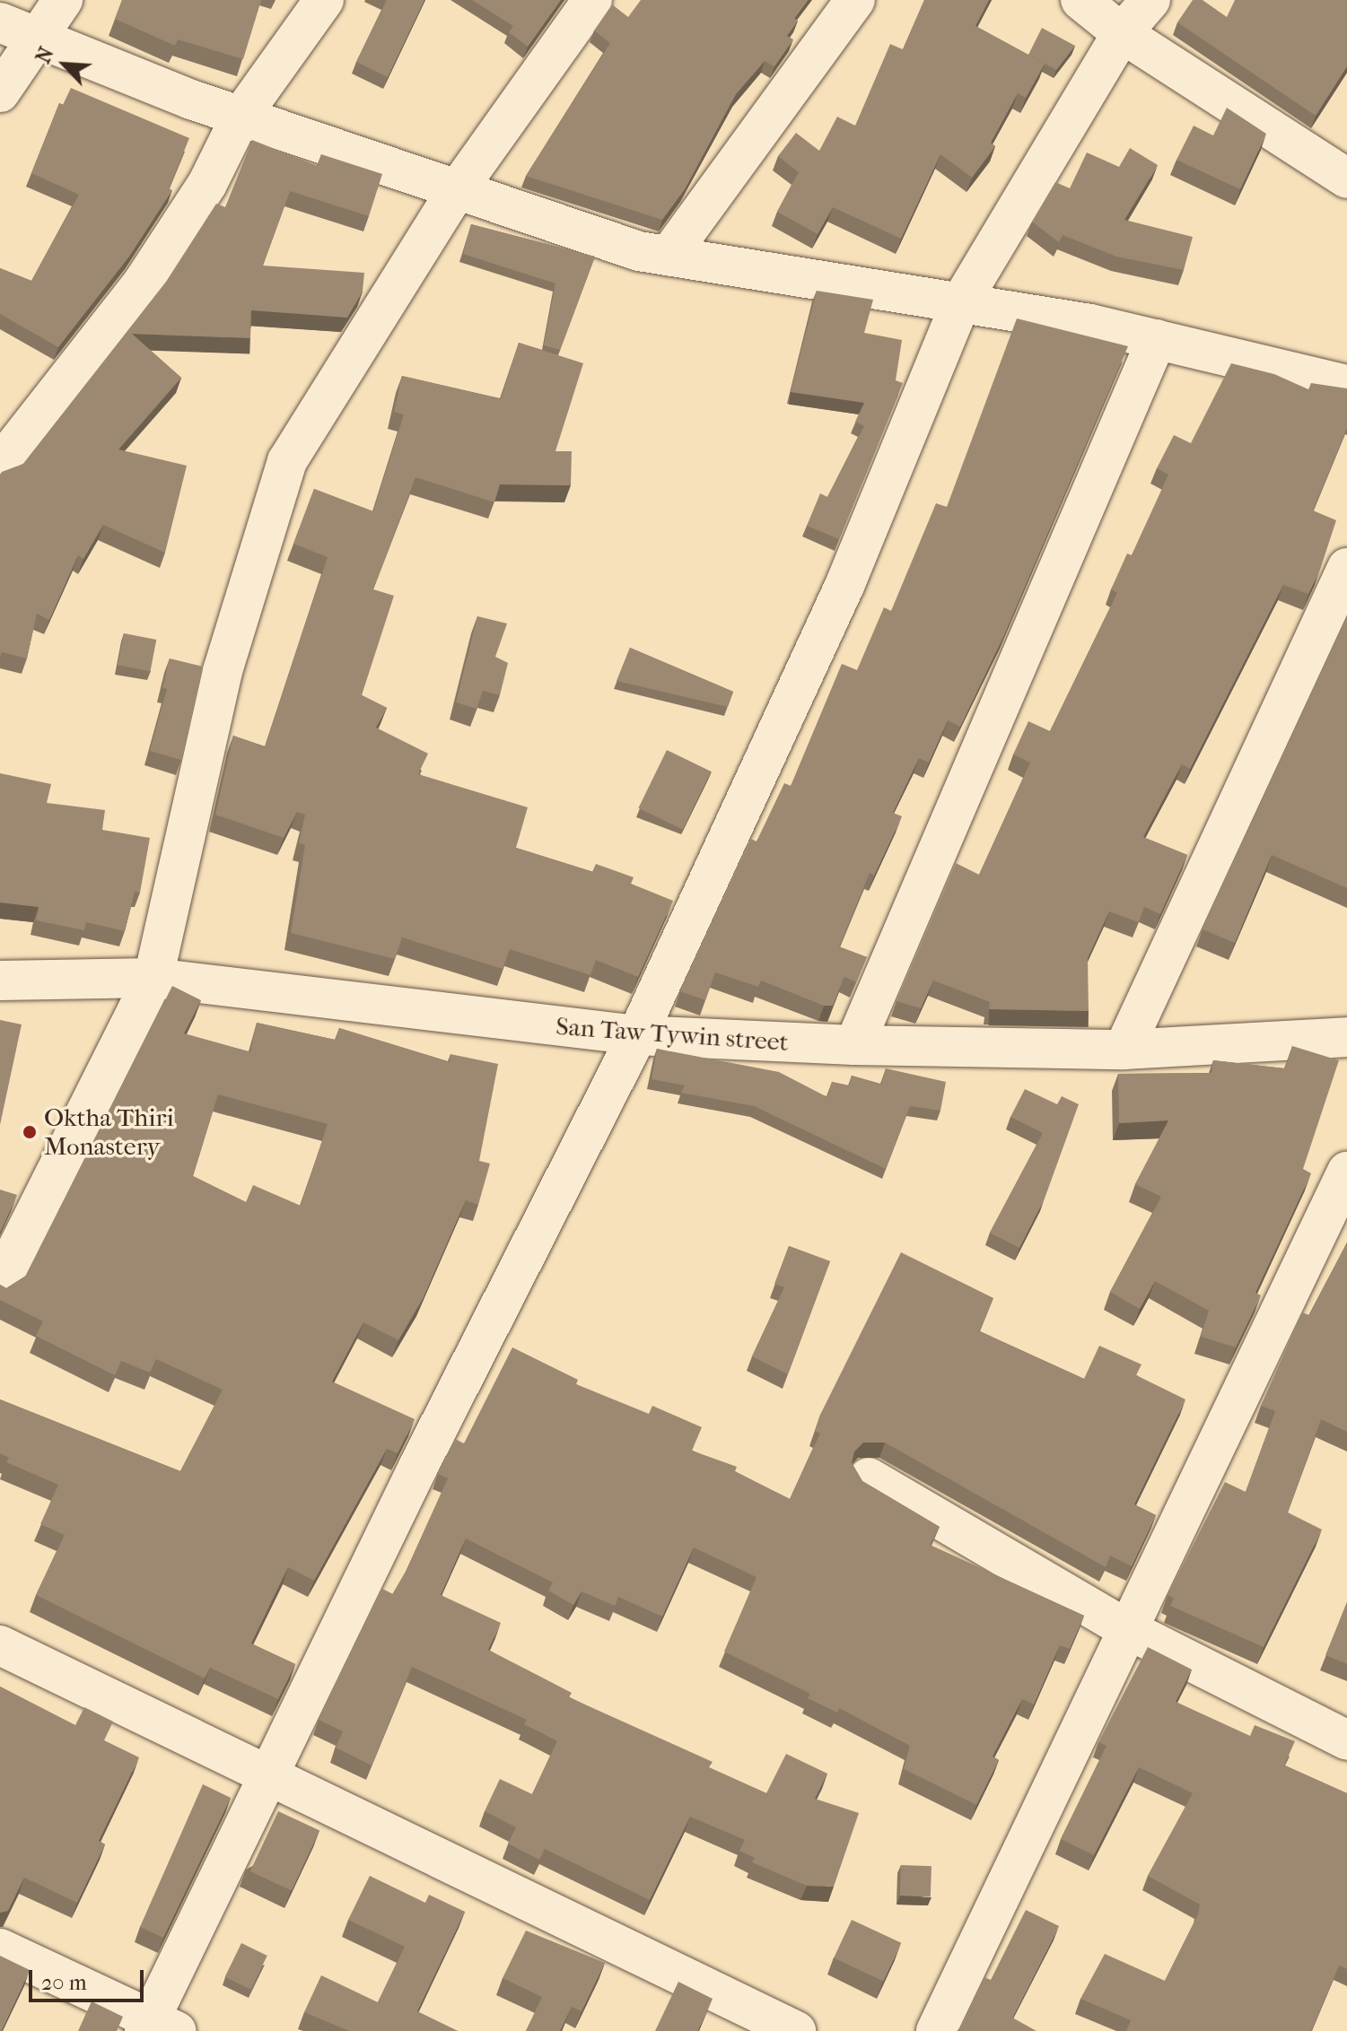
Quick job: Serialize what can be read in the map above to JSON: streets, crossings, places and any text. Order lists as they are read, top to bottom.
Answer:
{
  "streets": {
    "street": ["San Taw Tywin street"]
  },
  "places": ["Oktha Thiri Monastery"],
  "scale_bar": "20 m",
  "north": "top left"
}
